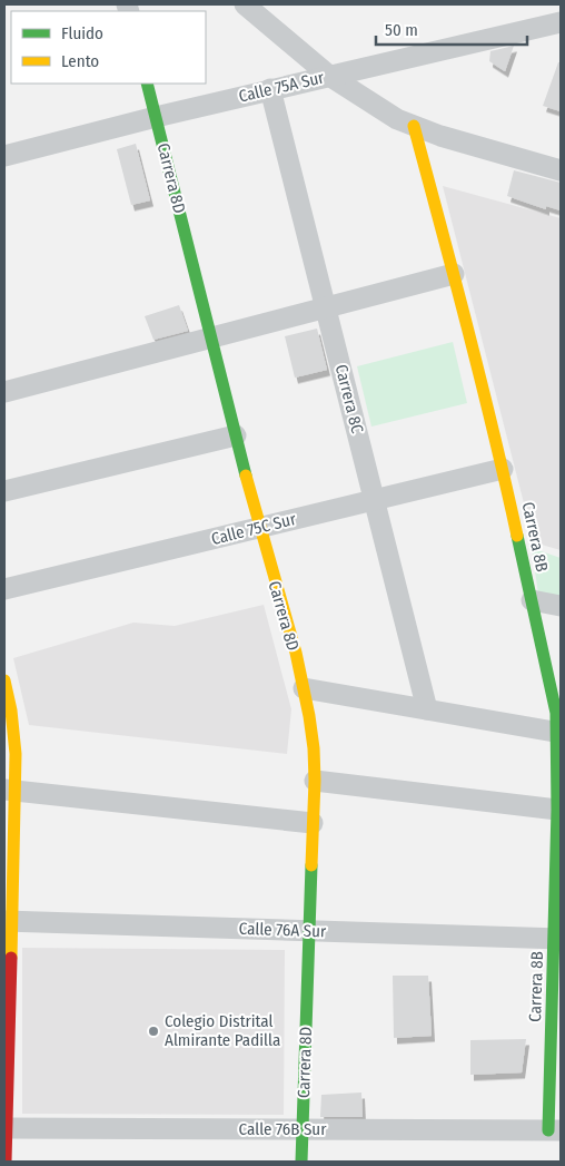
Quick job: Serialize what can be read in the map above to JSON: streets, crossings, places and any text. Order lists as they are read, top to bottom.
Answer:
{
  "streets": {
    "street": [
      "Calle 75A Sur",
      "Carrera 8D",
      "Carrera 8C",
      "Calle 75C Sur",
      "Carrera 8B",
      "Calle 76A Sur",
      "Calle 76B Sur"
    ]
  },
  "crossings": [
    ["Calle 75A Sur", "Carrera 8D"],
    ["Calle 75A Sur", "Carrera 8C"],
    ["Carrera 8D", "Calle 75C Sur"],
    ["Carrera 8D", "Calle 76A Sur"],
    ["Carrera 8D", "Calle 76B Sur"],
    ["Carrera 8C", "Calle 75C Sur"],
    ["Calle 75C Sur", "Carrera 8B"],
    ["Carrera 8B", "Calle 76A Sur"],
    ["Carrera 8B", "Calle 76B Sur"]
  ],
  "places": ["Colegio Distrital Almirante Padilla"],
  "legend": ["Fluido", "Lento"],
  "scale_bar": "50 m"
}
